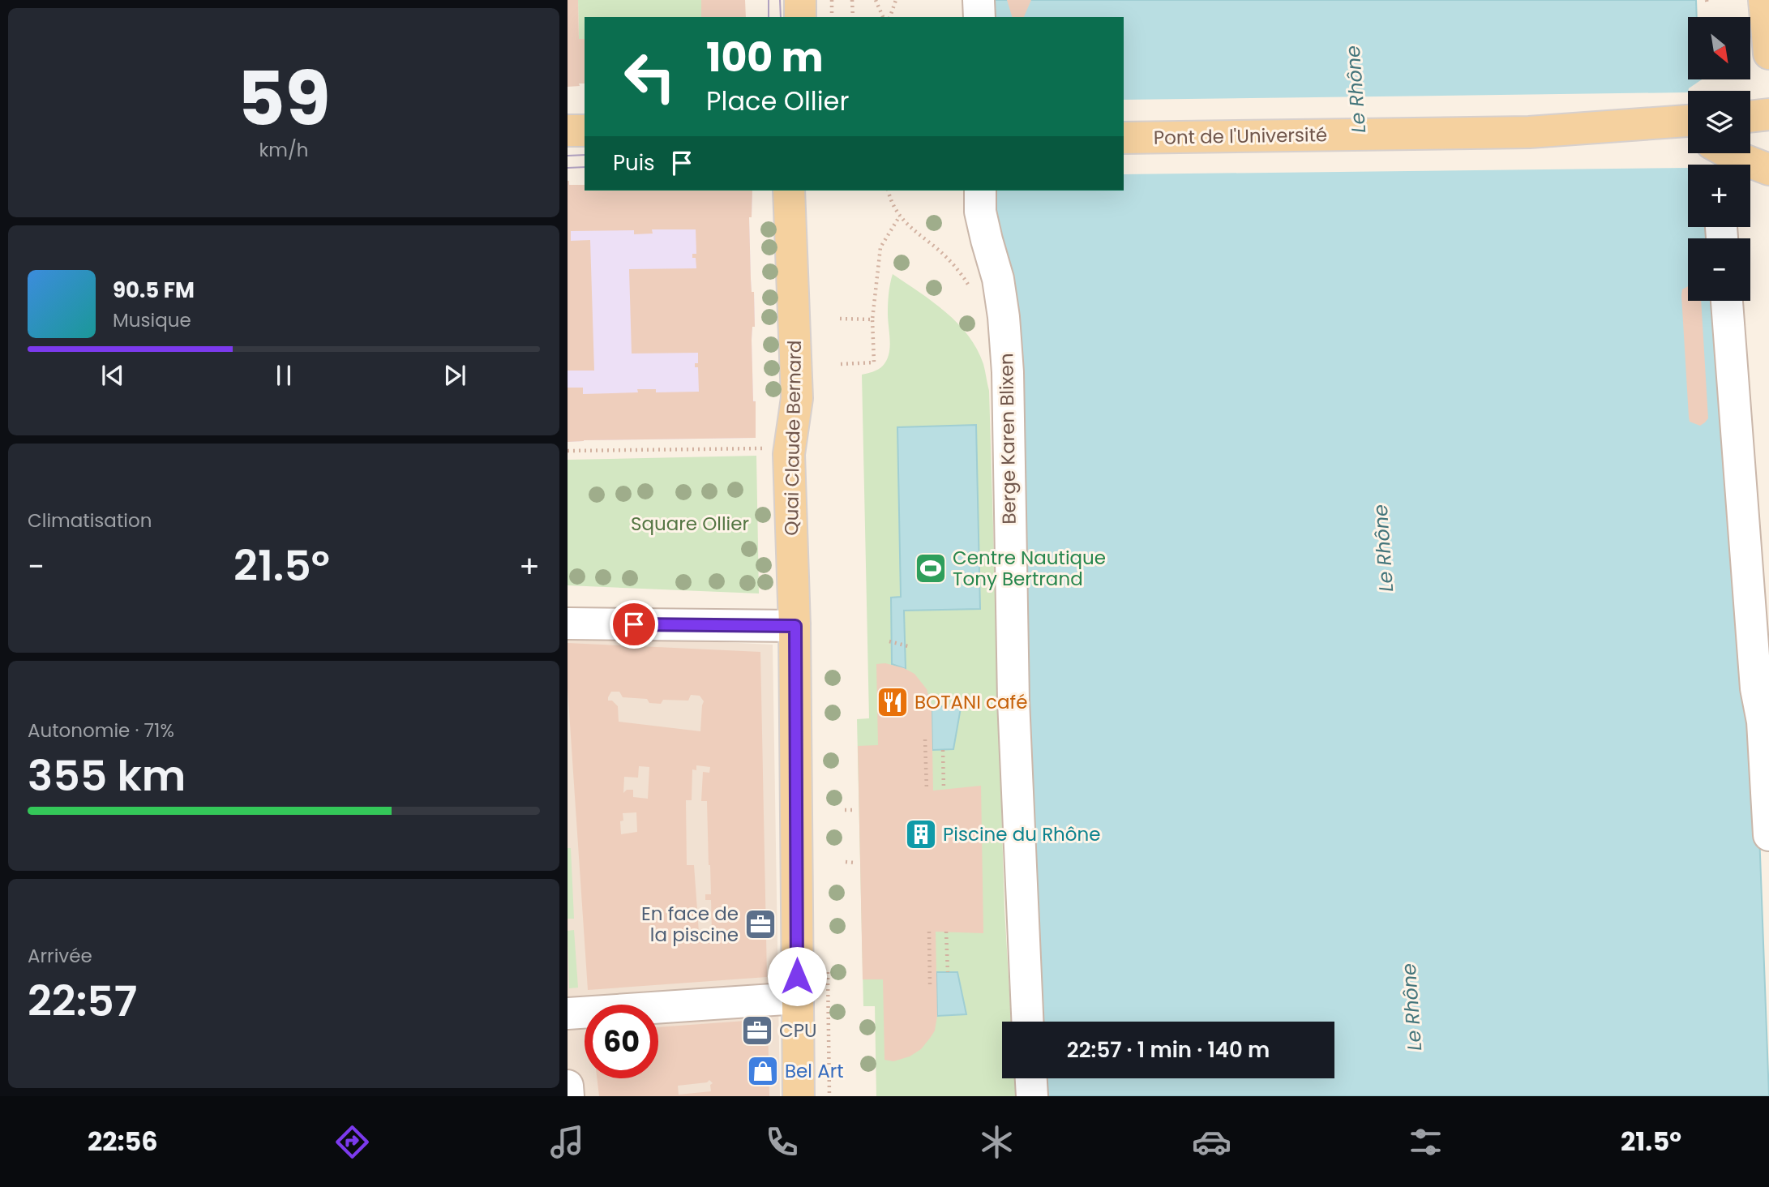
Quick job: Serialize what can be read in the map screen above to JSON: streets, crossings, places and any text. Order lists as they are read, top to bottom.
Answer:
{
  "streets": {
    "main road": ["Pont de l'Université", "Quai Claude Bernard"],
    "street": ["Berge Karen Blixen"]
  },
  "water": ["Le Rhône"],
  "parks": ["Square Ollier"],
  "places": {
    "sports": ["Centre Nautique Tony Bertrand"],
    "restaurant": ["BOTANI café"],
    "building": ["Piscine du Rhône"],
    "office": ["En face de la piscine", "CPU"],
    "shop": ["Bel Art"]
  },
  "north": "bottom right",
  "page": {
    "tile": [
      ["59", "km/h"],
      "Climatisation",
      ["Autonomie · 71%", "355 km"],
      ["Arrivée", "22:57"]
    ],
    "map_buttons": ["+", "−"],
    "turn": ["100 m", "Place Ollier"],
    "then": "Puis",
    "song": ["90.5 FM", "Musique"],
    "heat": ["−", "21.5°", "+"],
    "limit": "60",
    "trip": "22:57 · 1 min · 140 m",
    "tabs": ["22:56", "21.5°"]
  }
}
